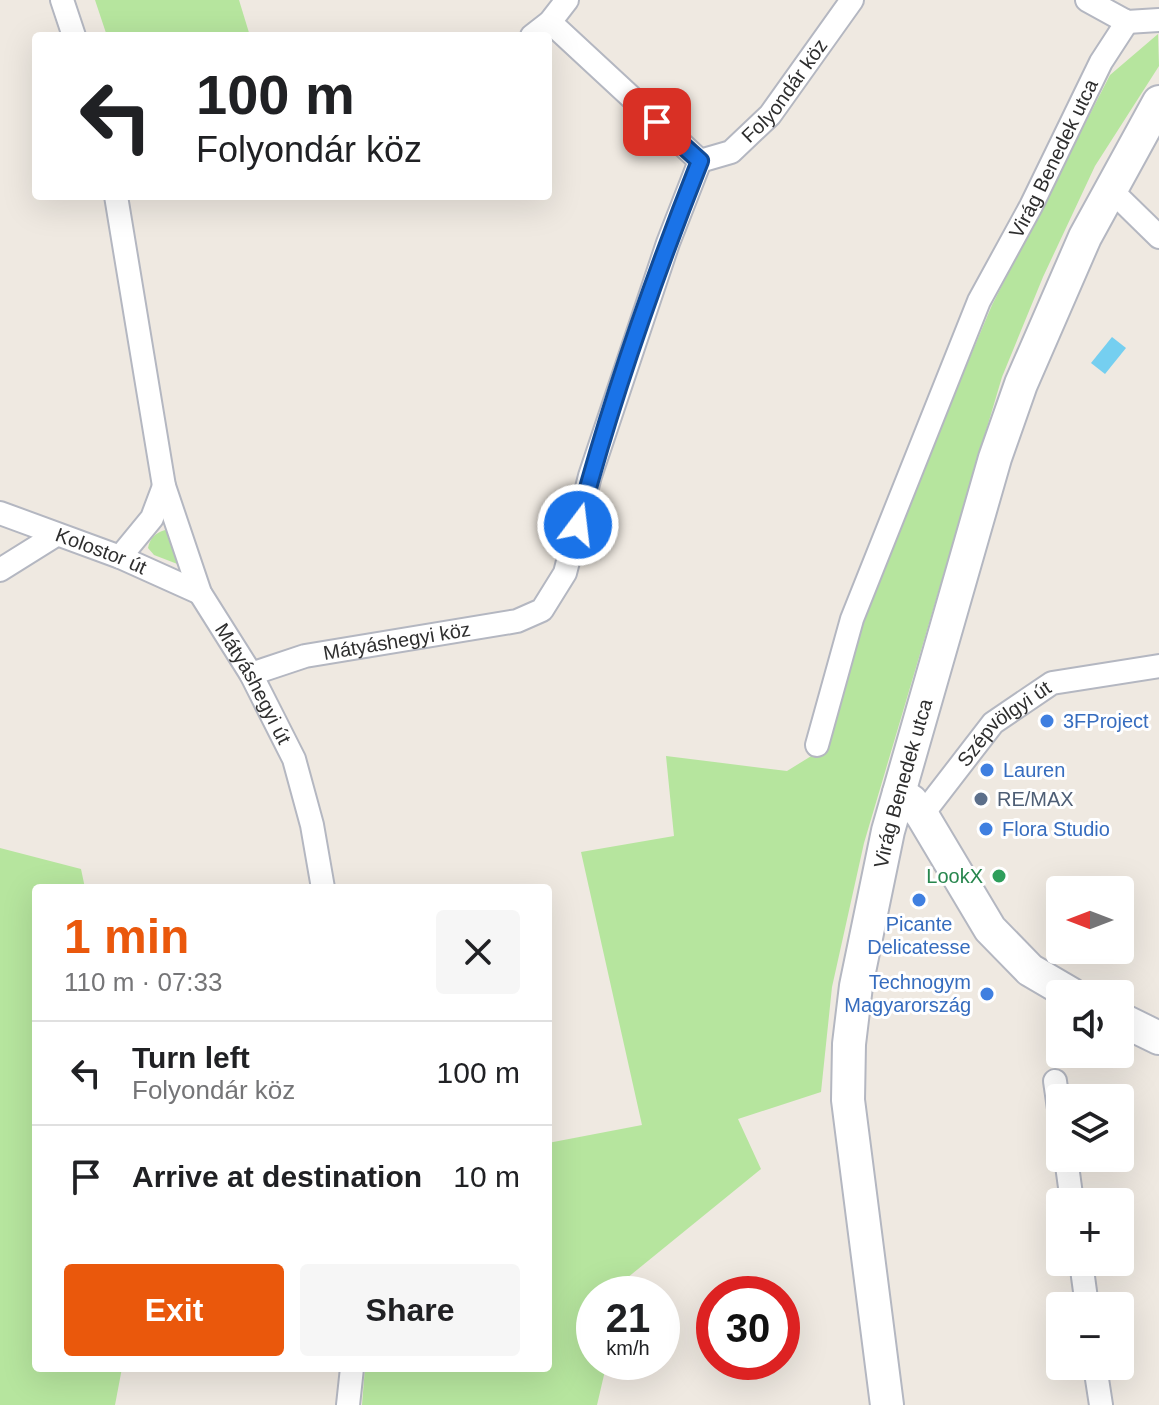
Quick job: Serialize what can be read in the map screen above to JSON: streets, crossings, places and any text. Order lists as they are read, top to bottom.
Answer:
{
  "streets": {
    "street": [
      "Folyondár köz",
      "Virág Benedek utca",
      "Kolostor út",
      "Mátyáshegyi köz",
      "Mátyáshegyi út",
      "Szépvölgyi út"
    ]
  },
  "crossings": [
    ["Folyondár köz", "Mátyáshegyi köz"],
    ["Virág Benedek utca", "Szépvölgyi út"],
    ["Kolostor út", "Mátyáshegyi út"],
    ["Mátyáshegyi köz", "Mátyáshegyi út"]
  ],
  "places": [
    "3FProject",
    "Lauren",
    "RE/MAX",
    "Flora Studio",
    "LookX",
    "Picante Delicatesse",
    "Technogym Magyarország"
  ],
  "north": "left",
  "page": {
    "turn": ["100 m", "Folyondár köz"],
    "map_buttons": ["+", "−"],
    "heading": ["1 min", "110 m · 07:33"],
    "list": [
      {
        "name": "Turn left",
        "note": "Folyondár köz",
        "value": "100 m"
      },
      {
        "name": "Arrive at destination",
        "value": "10 m"
      }
    ],
    "buttons": ["Exit", "Share"],
    "speed": "21 km/h",
    "limit": "30"
  }
}
